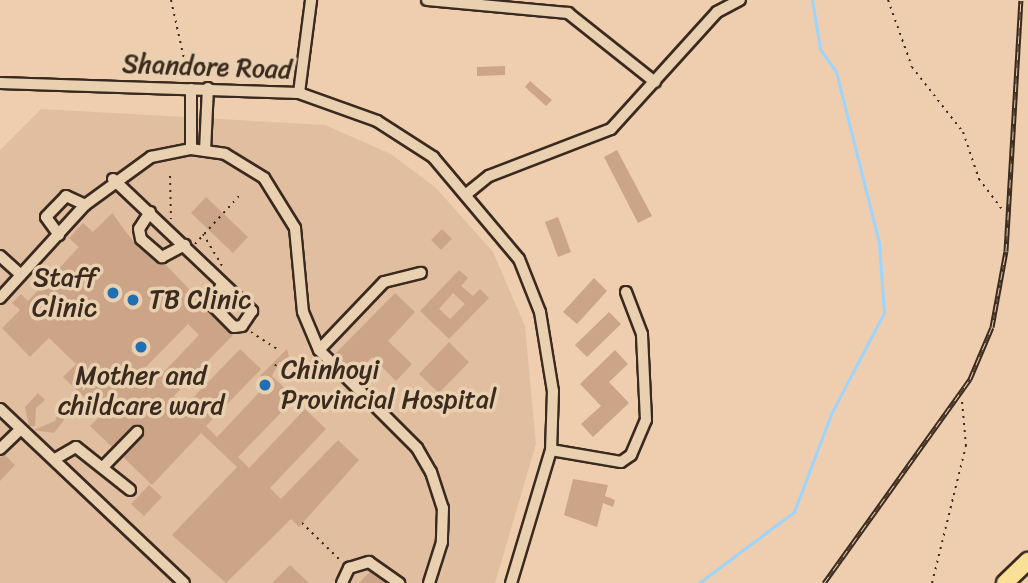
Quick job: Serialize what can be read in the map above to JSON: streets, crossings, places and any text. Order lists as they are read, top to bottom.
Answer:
{
  "streets": {
    "street": ["Shandore Road"]
  },
  "places": [
    "Staff Clinic",
    "TB Clinic",
    "Mother and childcare ward",
    "Chinhoyi Provincial Hospital"
  ]
}
